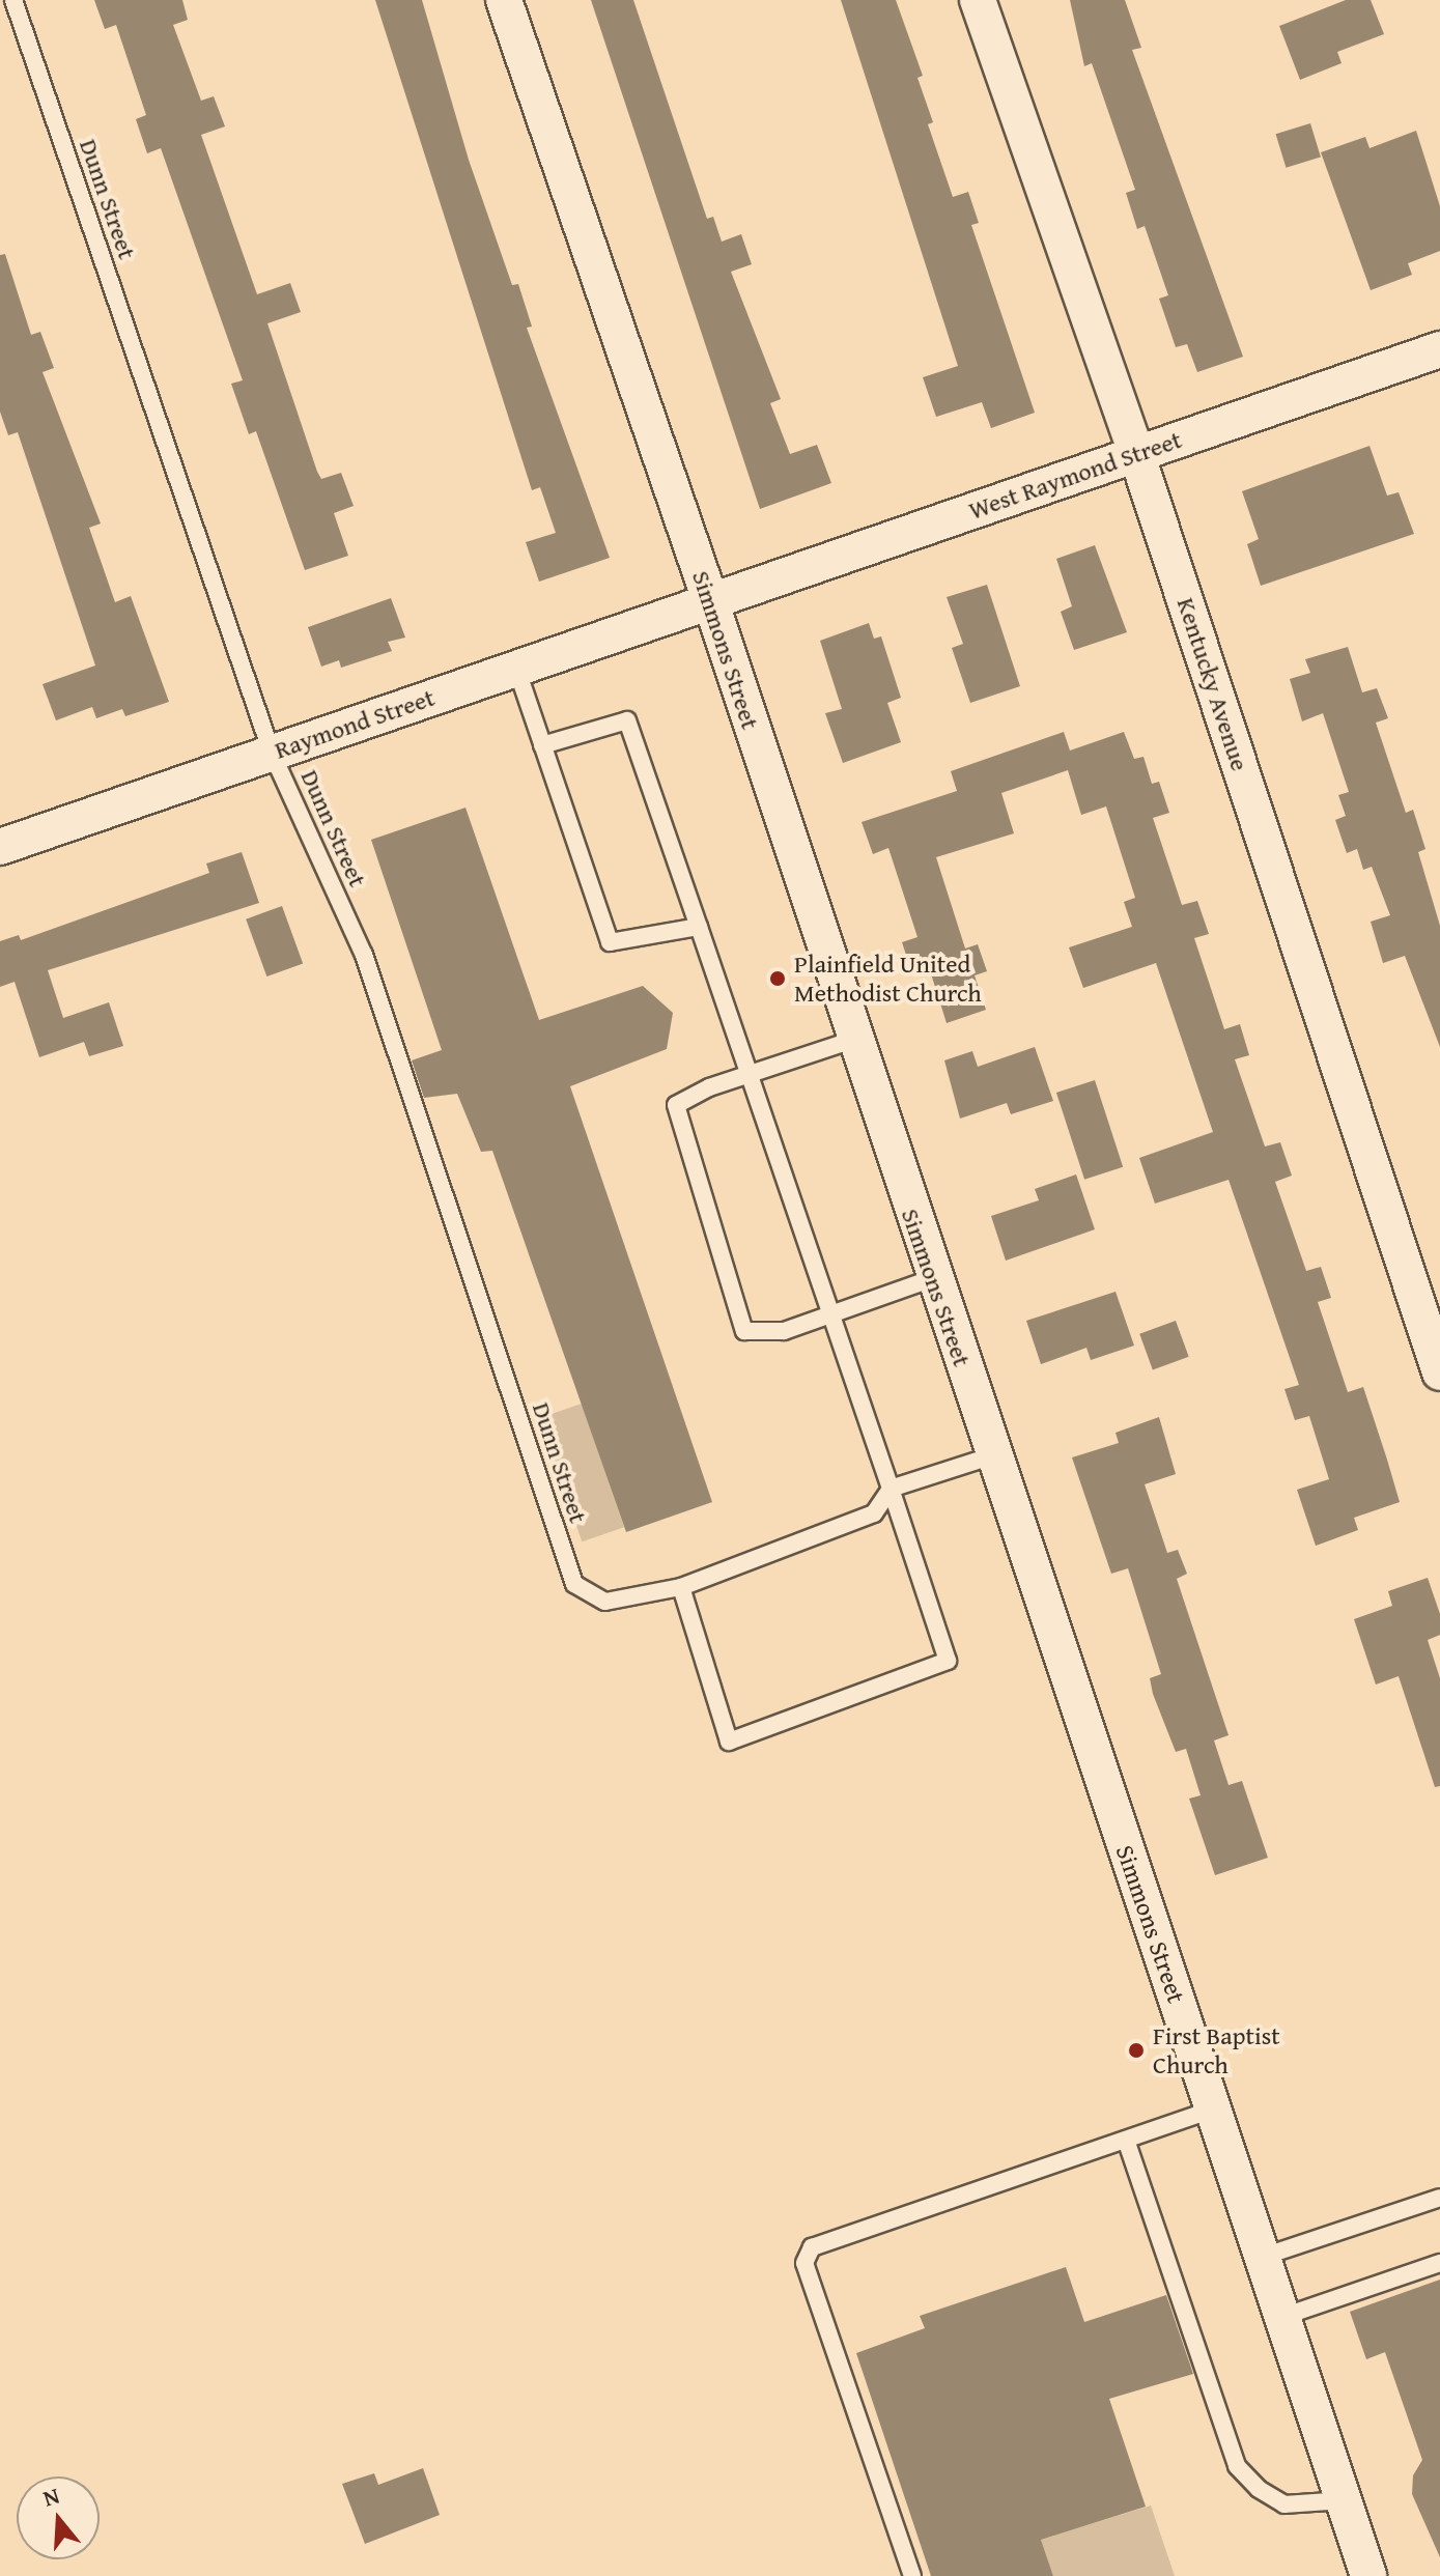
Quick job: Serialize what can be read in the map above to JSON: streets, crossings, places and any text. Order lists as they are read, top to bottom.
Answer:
{
  "streets": {
    "street": [
      "West Raymond Street",
      "Simmons Street",
      "Kentucky Avenue",
      "Raymond Street"
    ],
    "lane": ["Dunn Street"]
  },
  "crossings": [
    ["Dunn Street", "Raymond Street"],
    ["West Raymond Street", "Simmons Street"],
    ["West Raymond Street", "Kentucky Avenue"],
    ["West Raymond Street", "Raymond Street"],
    ["Simmons Street", "Raymond Street"]
  ],
  "places": ["Plainfield United Methodist Church", "First Baptist Church"],
  "north": "top"
}
